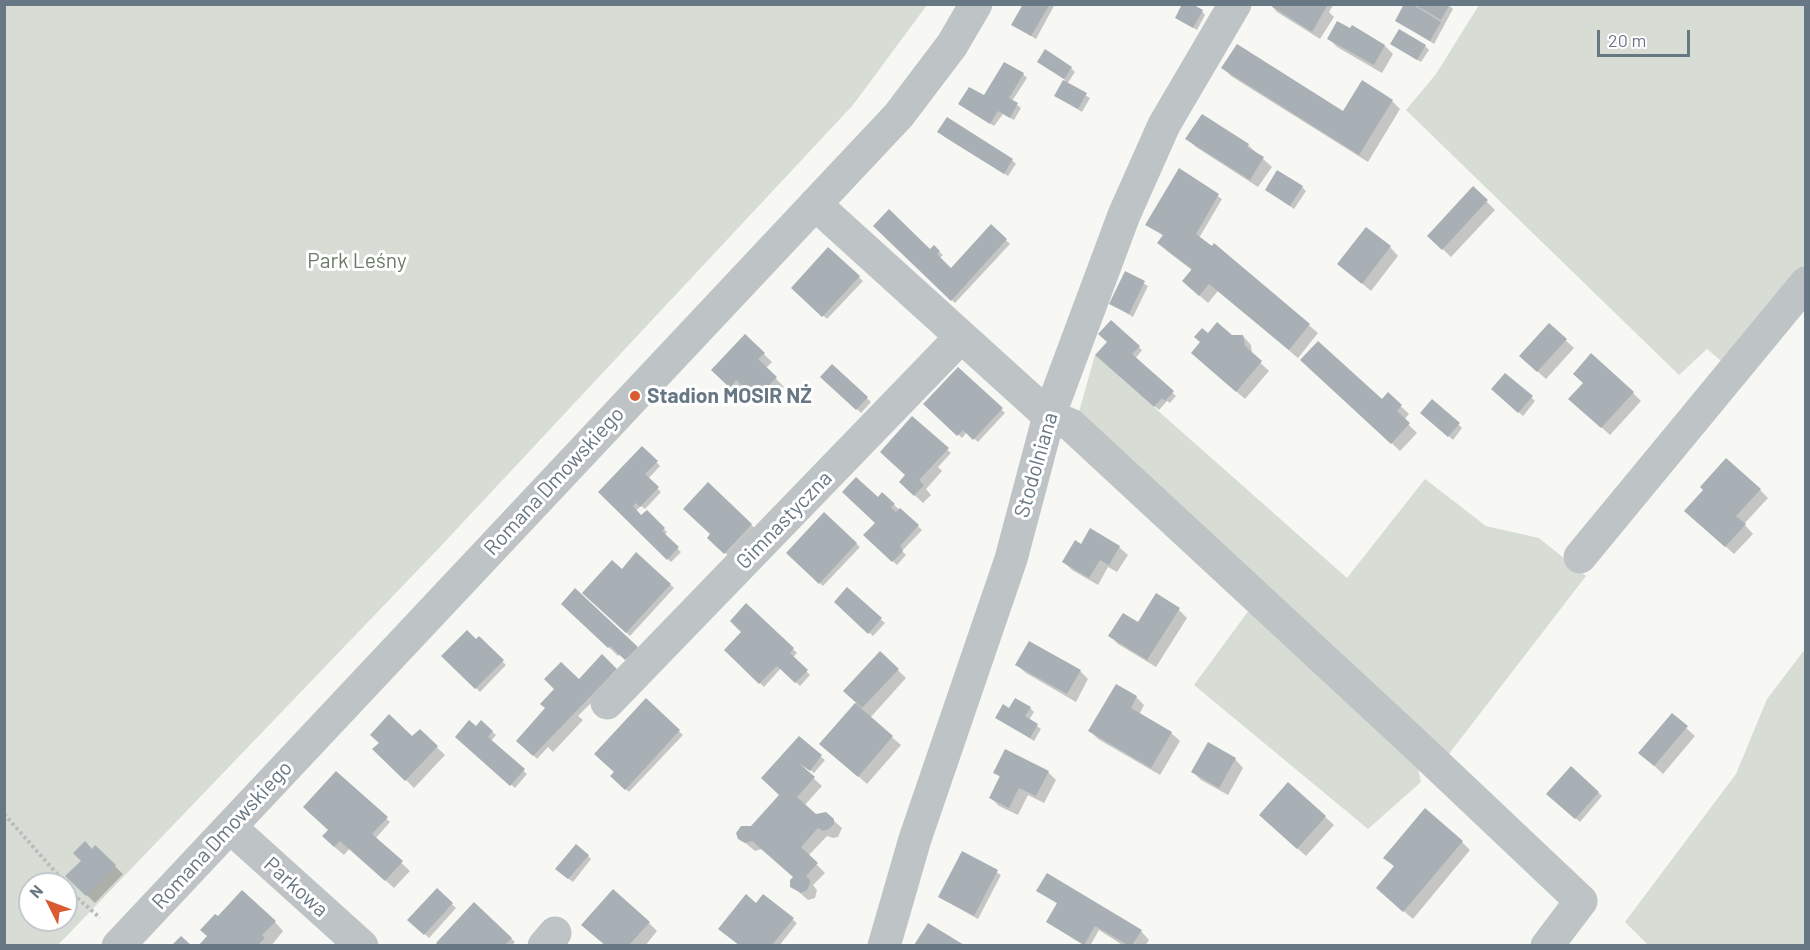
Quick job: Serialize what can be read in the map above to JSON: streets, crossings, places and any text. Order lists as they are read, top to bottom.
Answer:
{
  "streets": {
    "street": [
      "Stodolniana",
      "Romana Dmowskiego",
      "Gimnastyczna",
      "Parkowa"
    ]
  },
  "crossings": [
    ["Romana Dmowskiego", "Parkowa"]
  ],
  "parks": ["Park Leśny"],
  "places": ["Stadion MOSIR NŻ"],
  "scale_bar": "20 m",
  "north": "top left"
}
